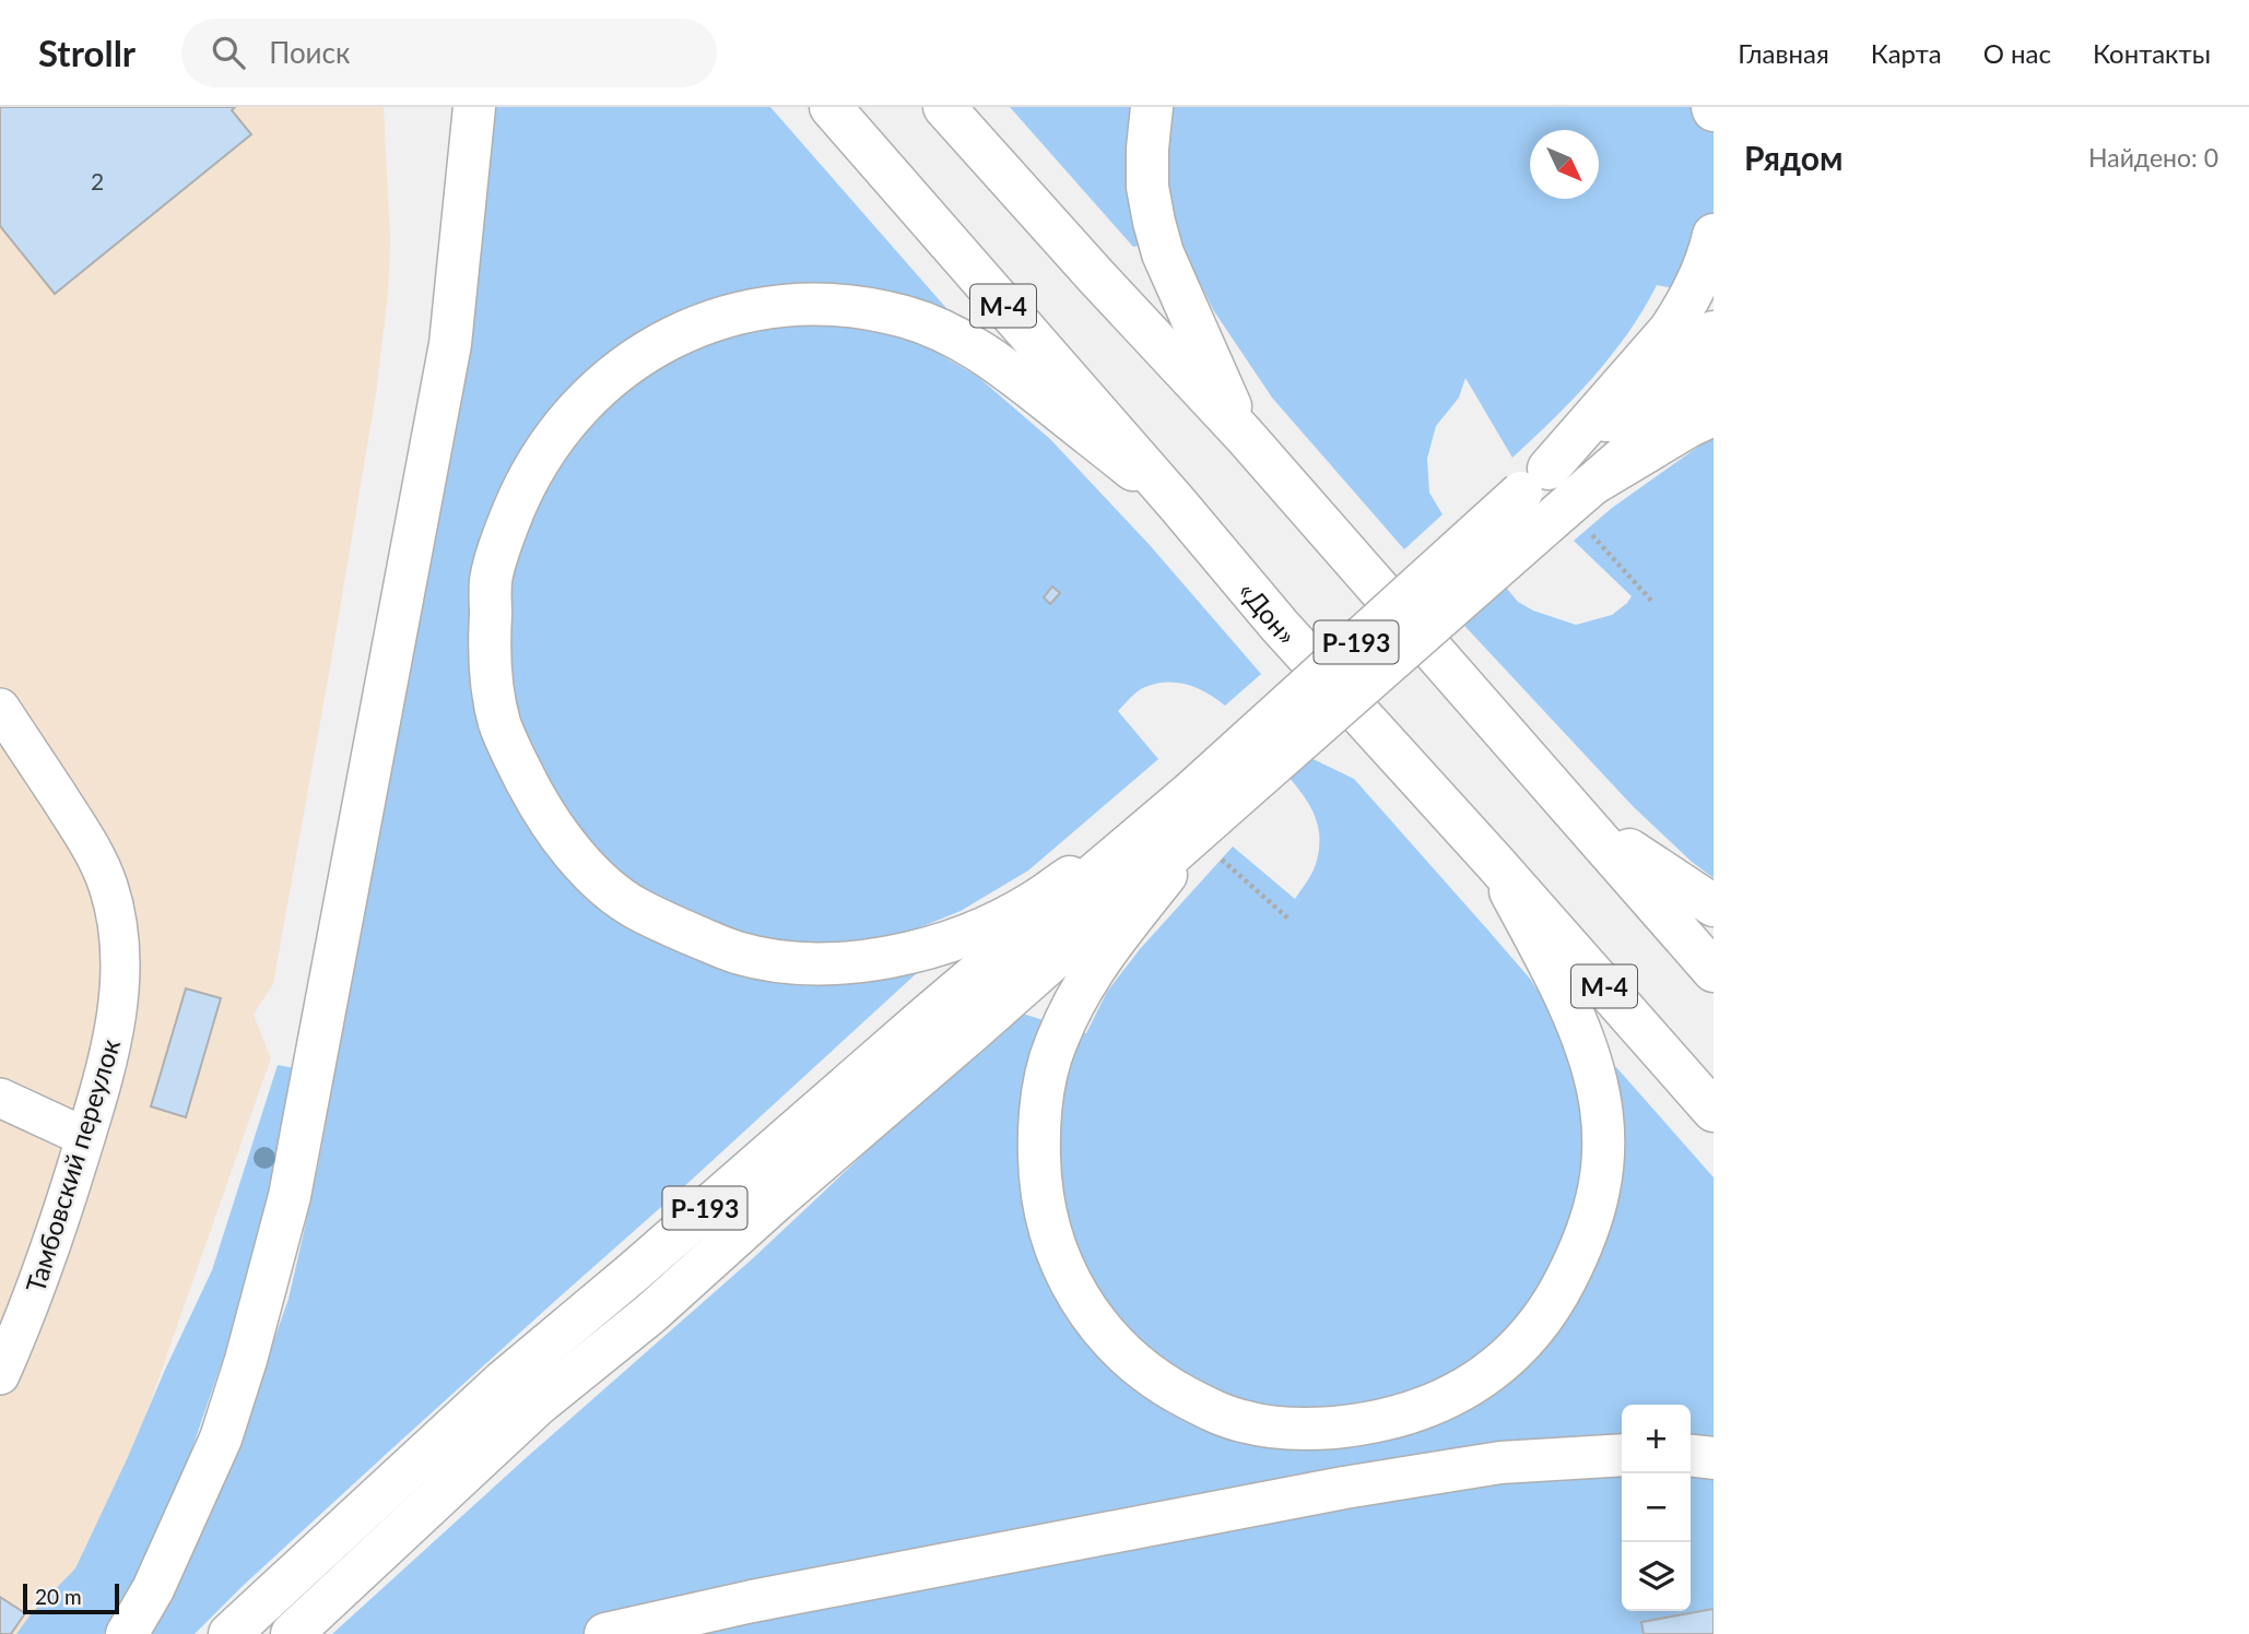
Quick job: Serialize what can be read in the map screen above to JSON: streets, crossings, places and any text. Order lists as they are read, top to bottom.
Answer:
{
  "streets": {
    "main road": ["М-4", "«Дон»", "Р-193"],
    "street": ["Тамбовский переулок"]
  },
  "house_numbers": ["2"],
  "scale_bar": "20 m",
  "north": "bottom right",
  "page": {
    "header": "Strollr",
    "search": "Поиск",
    "nav": [
      "Главная",
      "Карта",
      "О нас",
      "Контакты"
    ],
    "heading": ["Рядом", "Найдено: 0"],
    "map_buttons": ["+", "−"],
    "scale": "20 m"
  }
}
